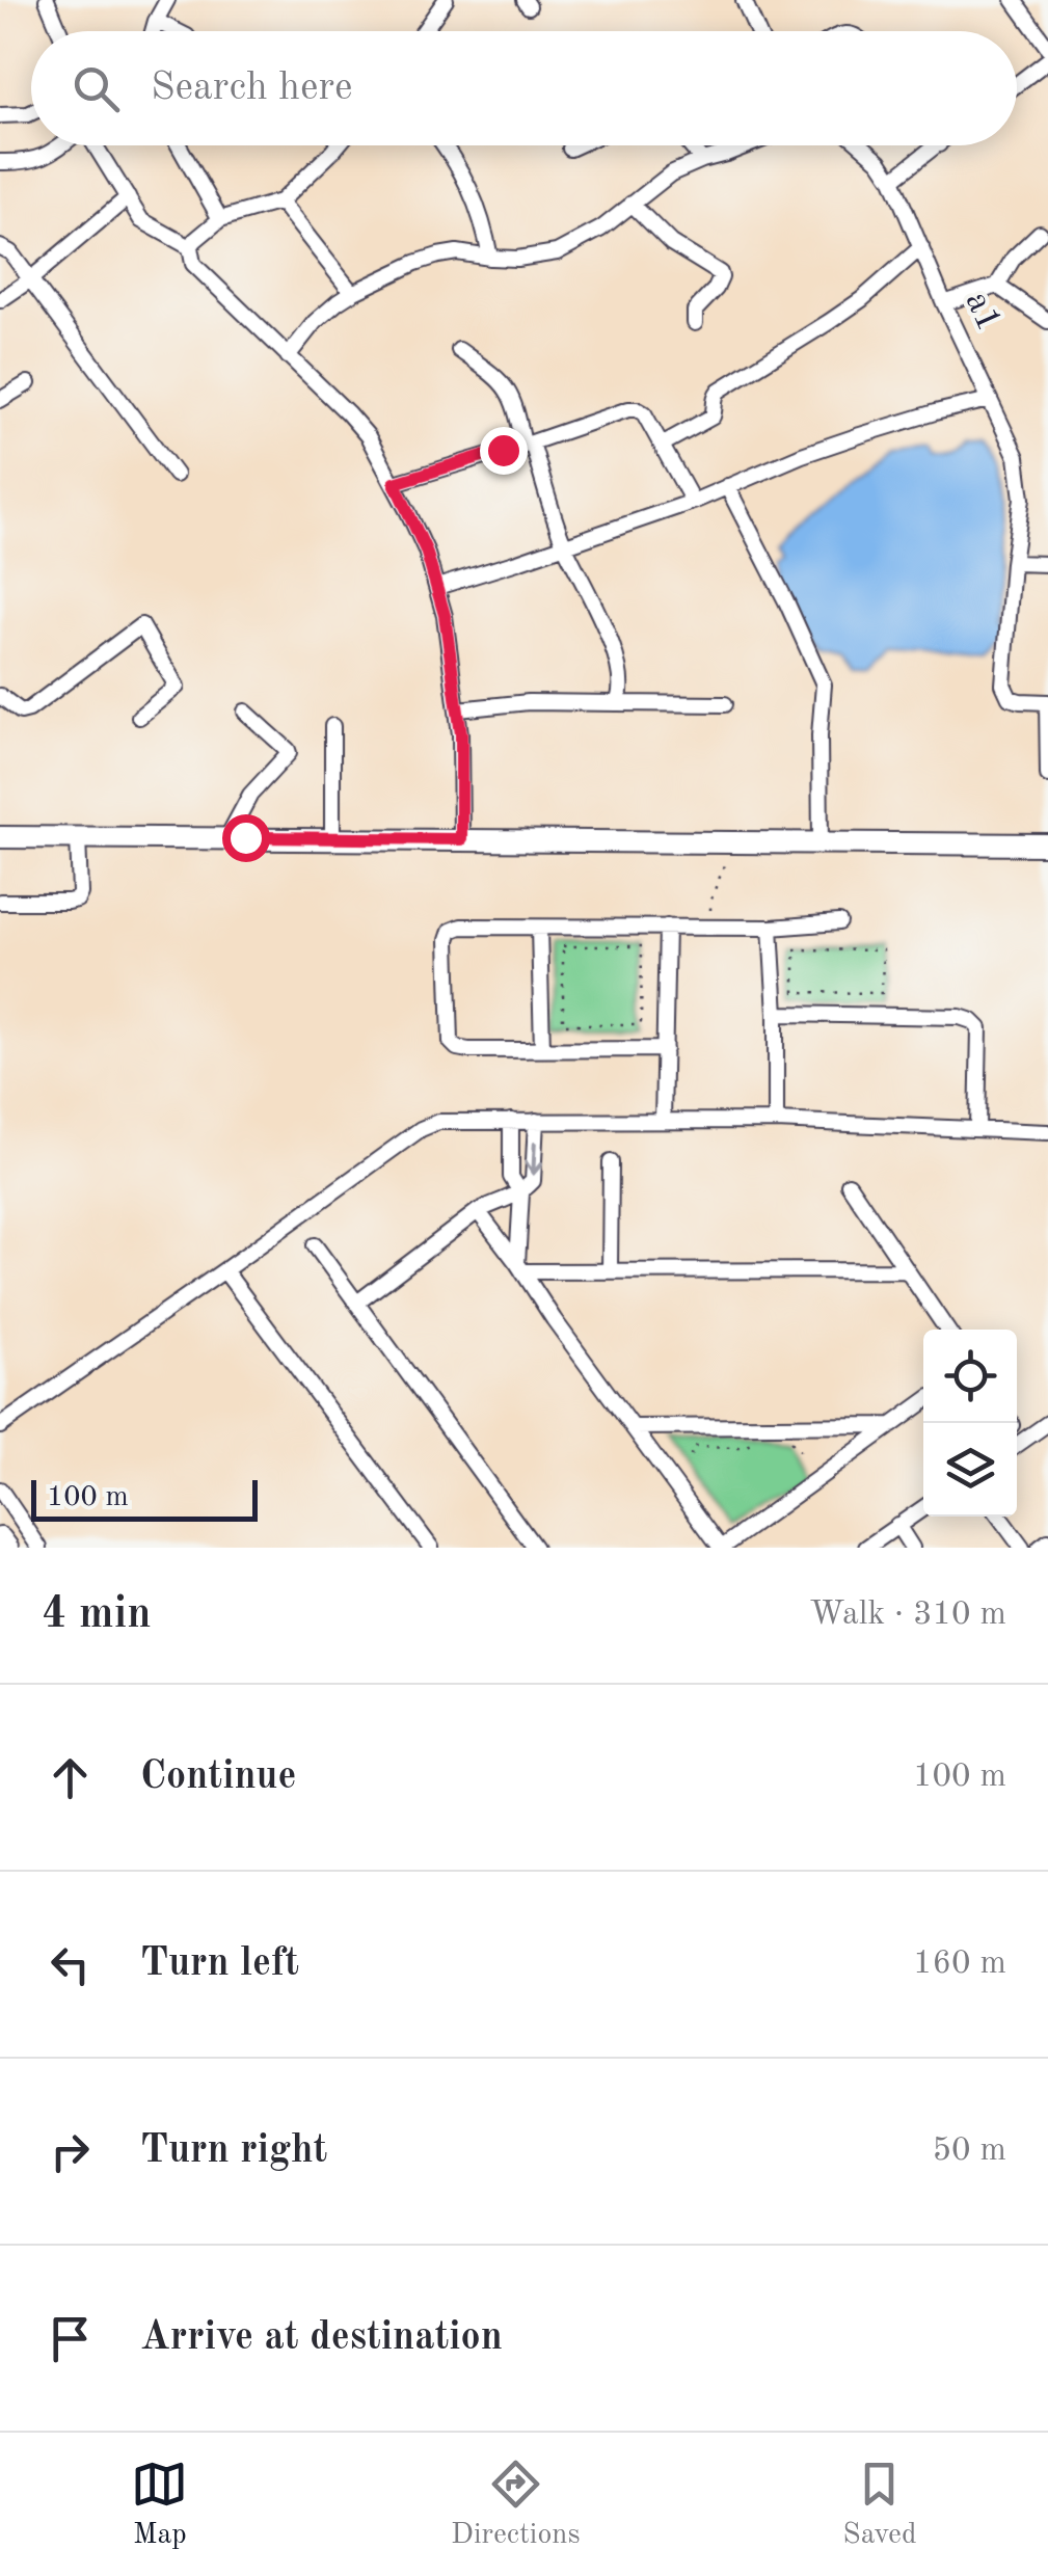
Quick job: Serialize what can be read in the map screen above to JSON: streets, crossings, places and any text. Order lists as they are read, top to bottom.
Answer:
{
  "streets": {
    "street": ["a1"]
  },
  "scale_bar": "100 m",
  "page": {
    "search": "Search here",
    "scale": "100 m",
    "heading": ["4 min", "Walk · 310 m"],
    "list": [
      ["Continue", "100 m"],
      ["Turn left", "160 m"],
      ["Turn right", "50 m"],
      "Arrive at destination"
    ],
    "nav": ["Map", "Directions", "Saved"]
  }
}
